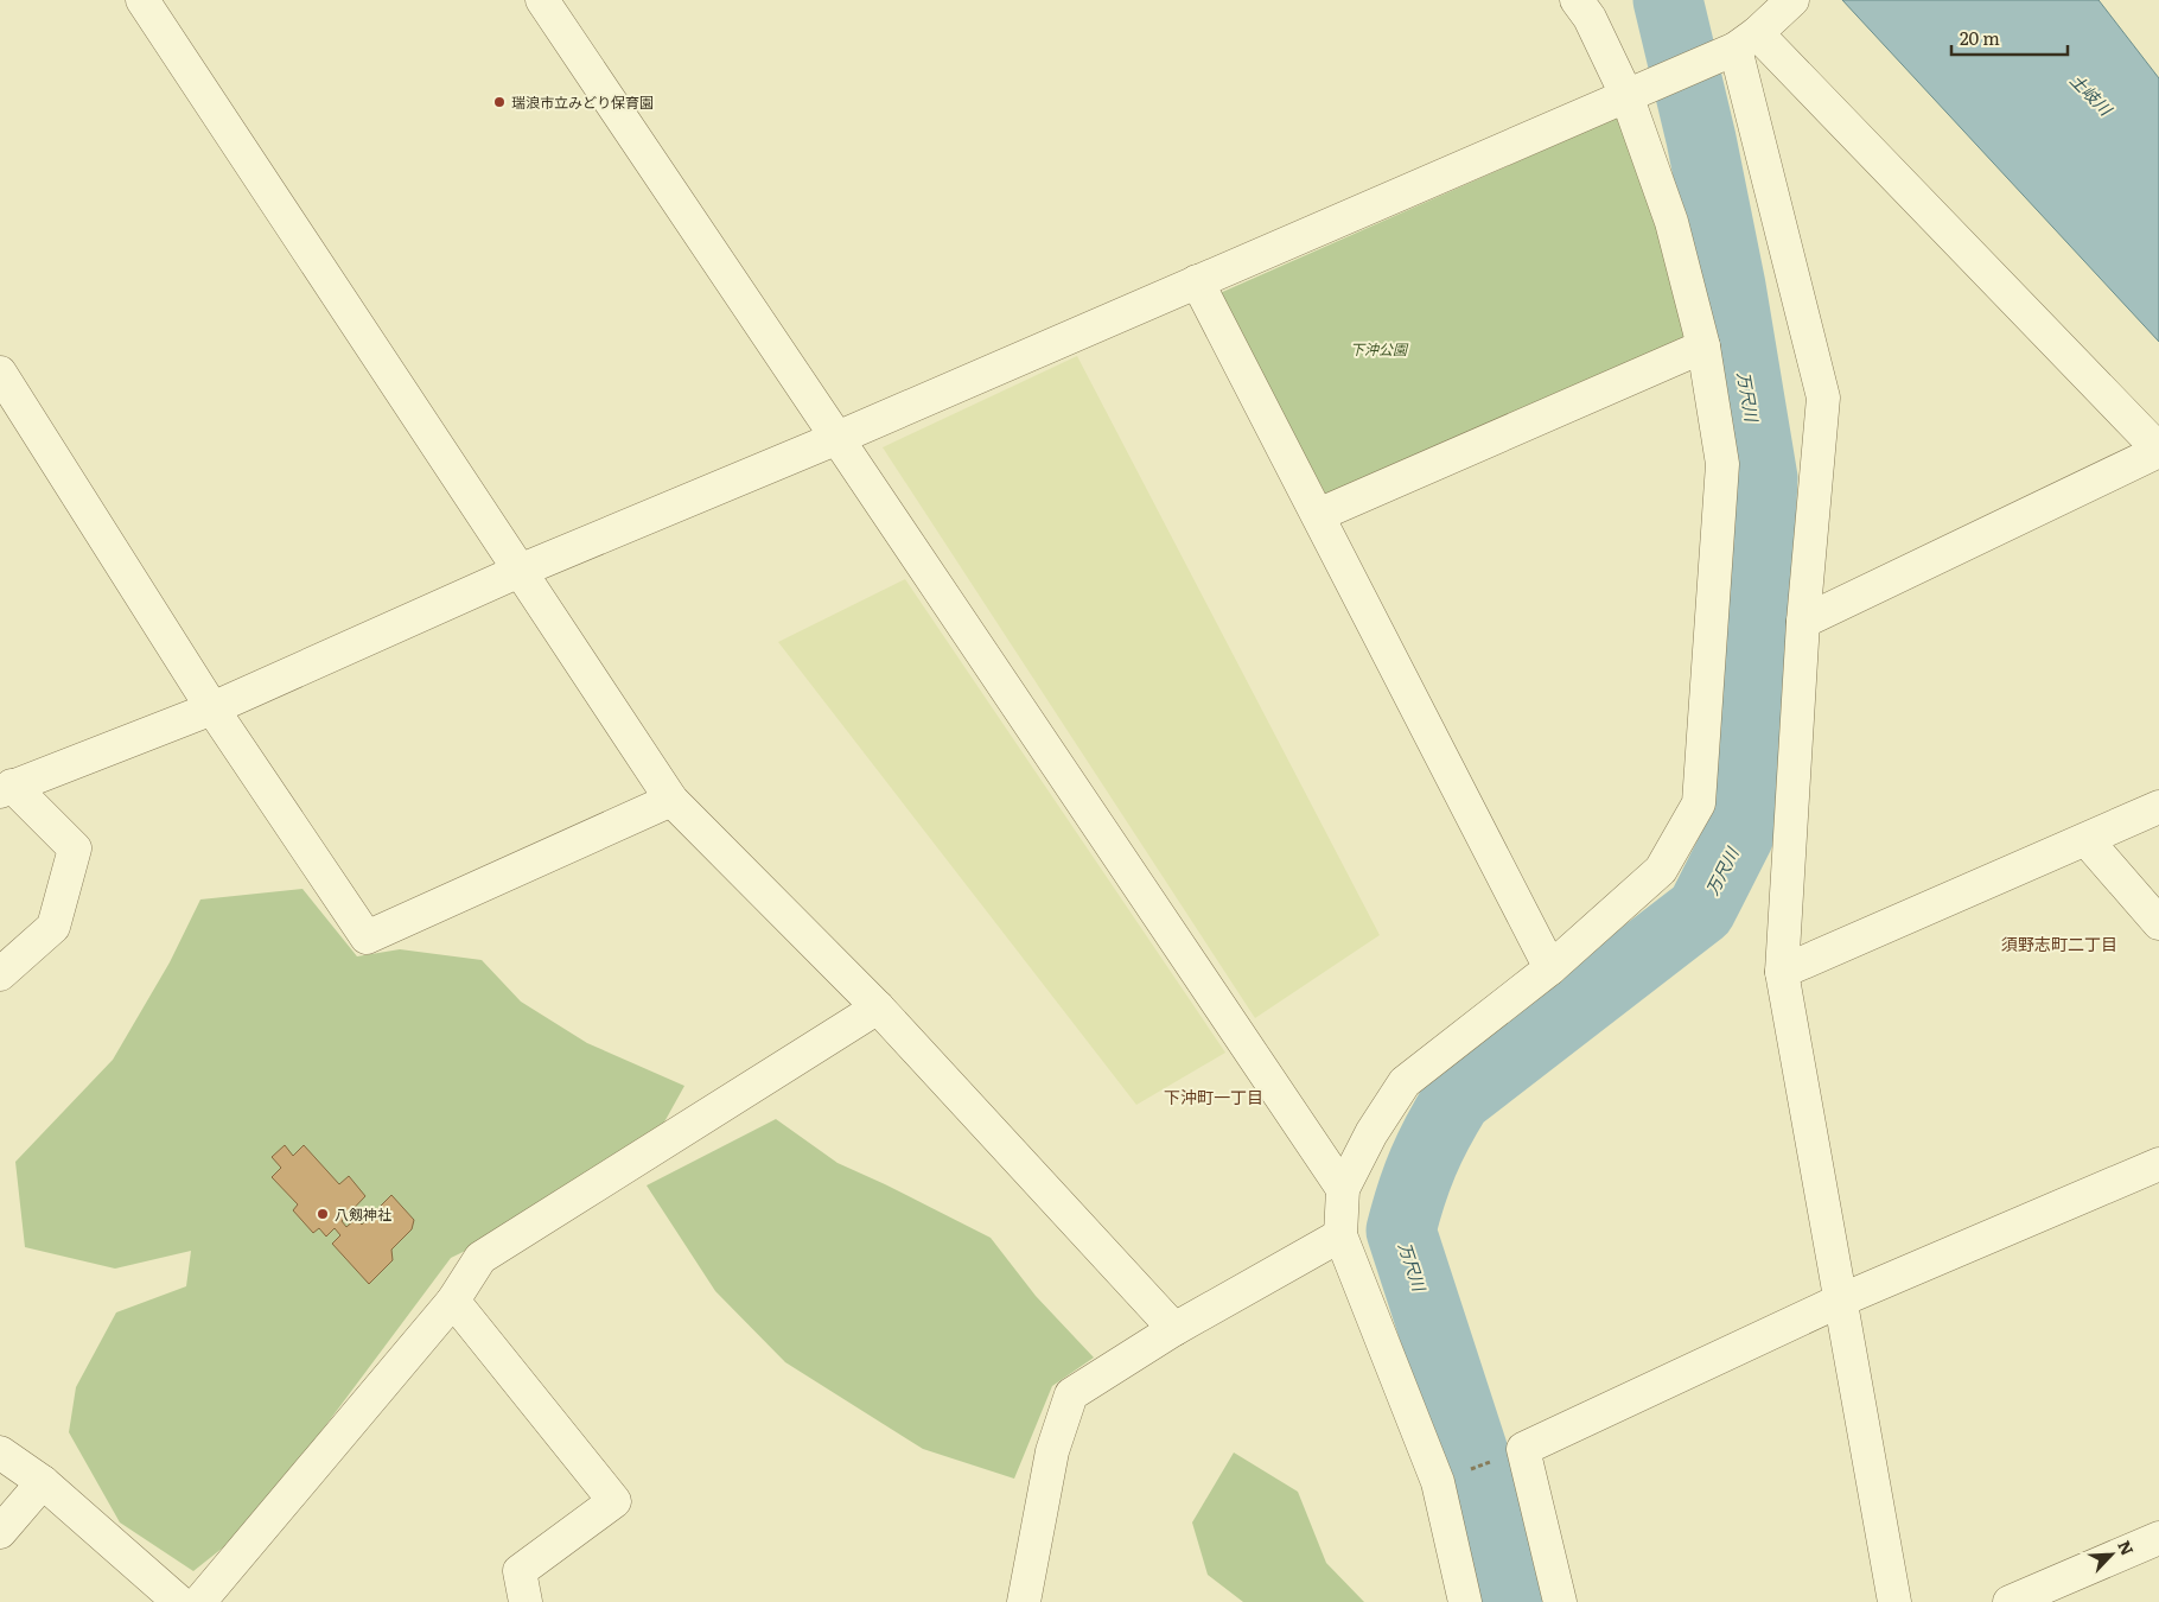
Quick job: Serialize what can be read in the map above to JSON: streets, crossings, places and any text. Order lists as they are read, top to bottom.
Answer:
{
  "districts": ["須野志町二丁目", "下沖町一丁目"],
  "water": ["土岐川", "万尺川"],
  "parks": ["下沖公園"],
  "places": ["瑞浪市立みどり保育園", "八剱神社"],
  "scale_bar": "20 m",
  "north": "top right"
}
